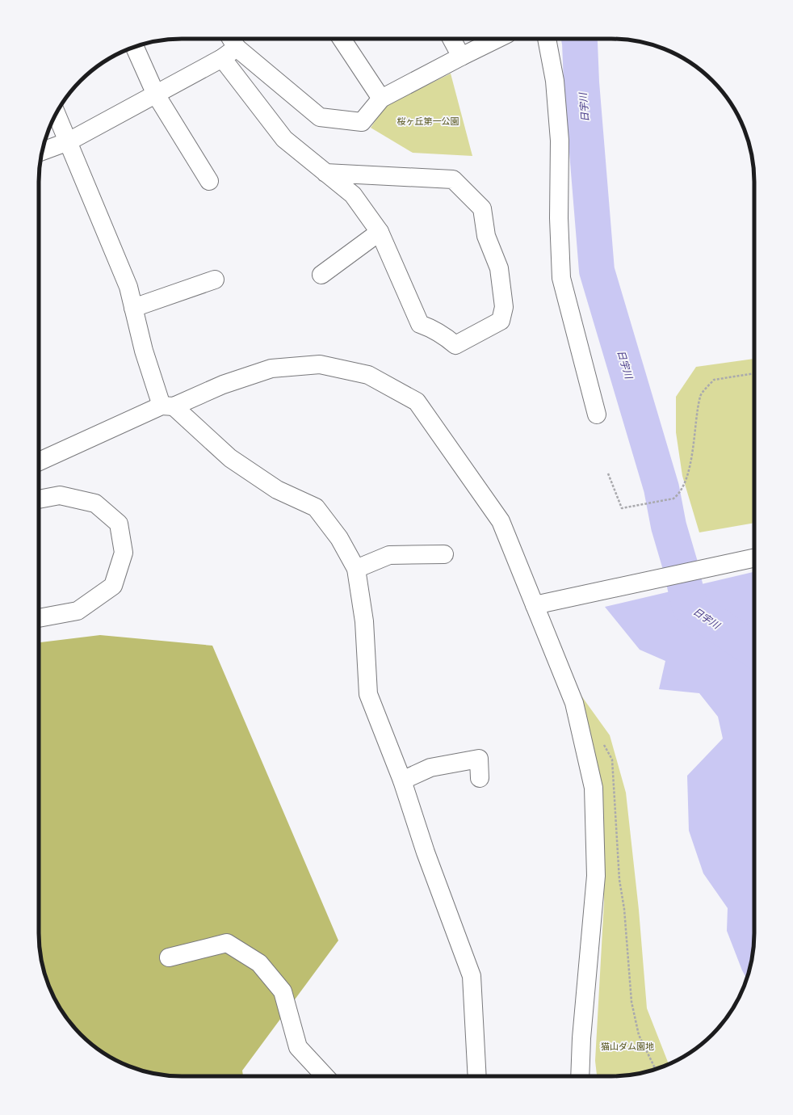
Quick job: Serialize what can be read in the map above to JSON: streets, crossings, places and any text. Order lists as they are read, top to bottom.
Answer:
{
  "water": ["日宇川"],
  "parks": ["桜ヶ丘第一公園", "猫山ダム園地"]
}
